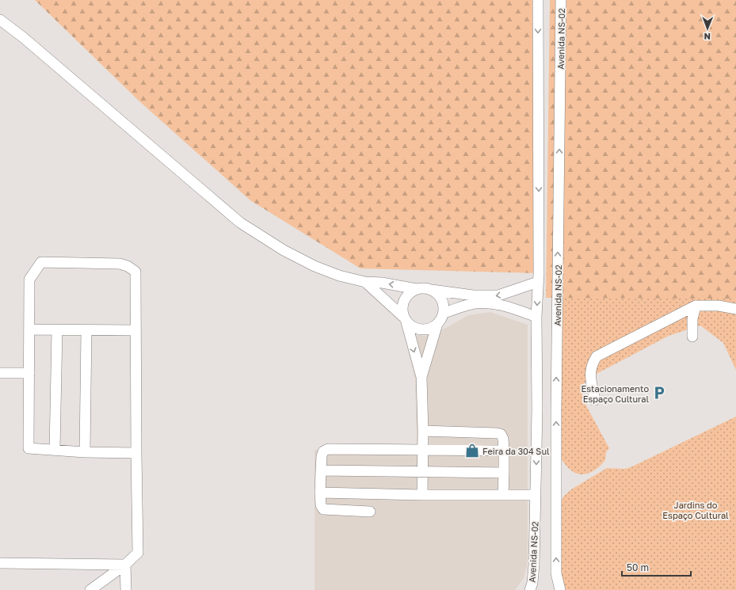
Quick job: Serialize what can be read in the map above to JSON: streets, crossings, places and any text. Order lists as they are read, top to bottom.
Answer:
{
  "streets": {
    "street": ["Avenida NS-02"]
  },
  "parks": ["Jardins do Espaço Cultural"],
  "places": {
    "parking": ["Estacionamento Espaço Cultural"],
    "shop": ["Feira da 304 Sul"]
  },
  "scale_bar": "50 m",
  "north": "bottom"
}
